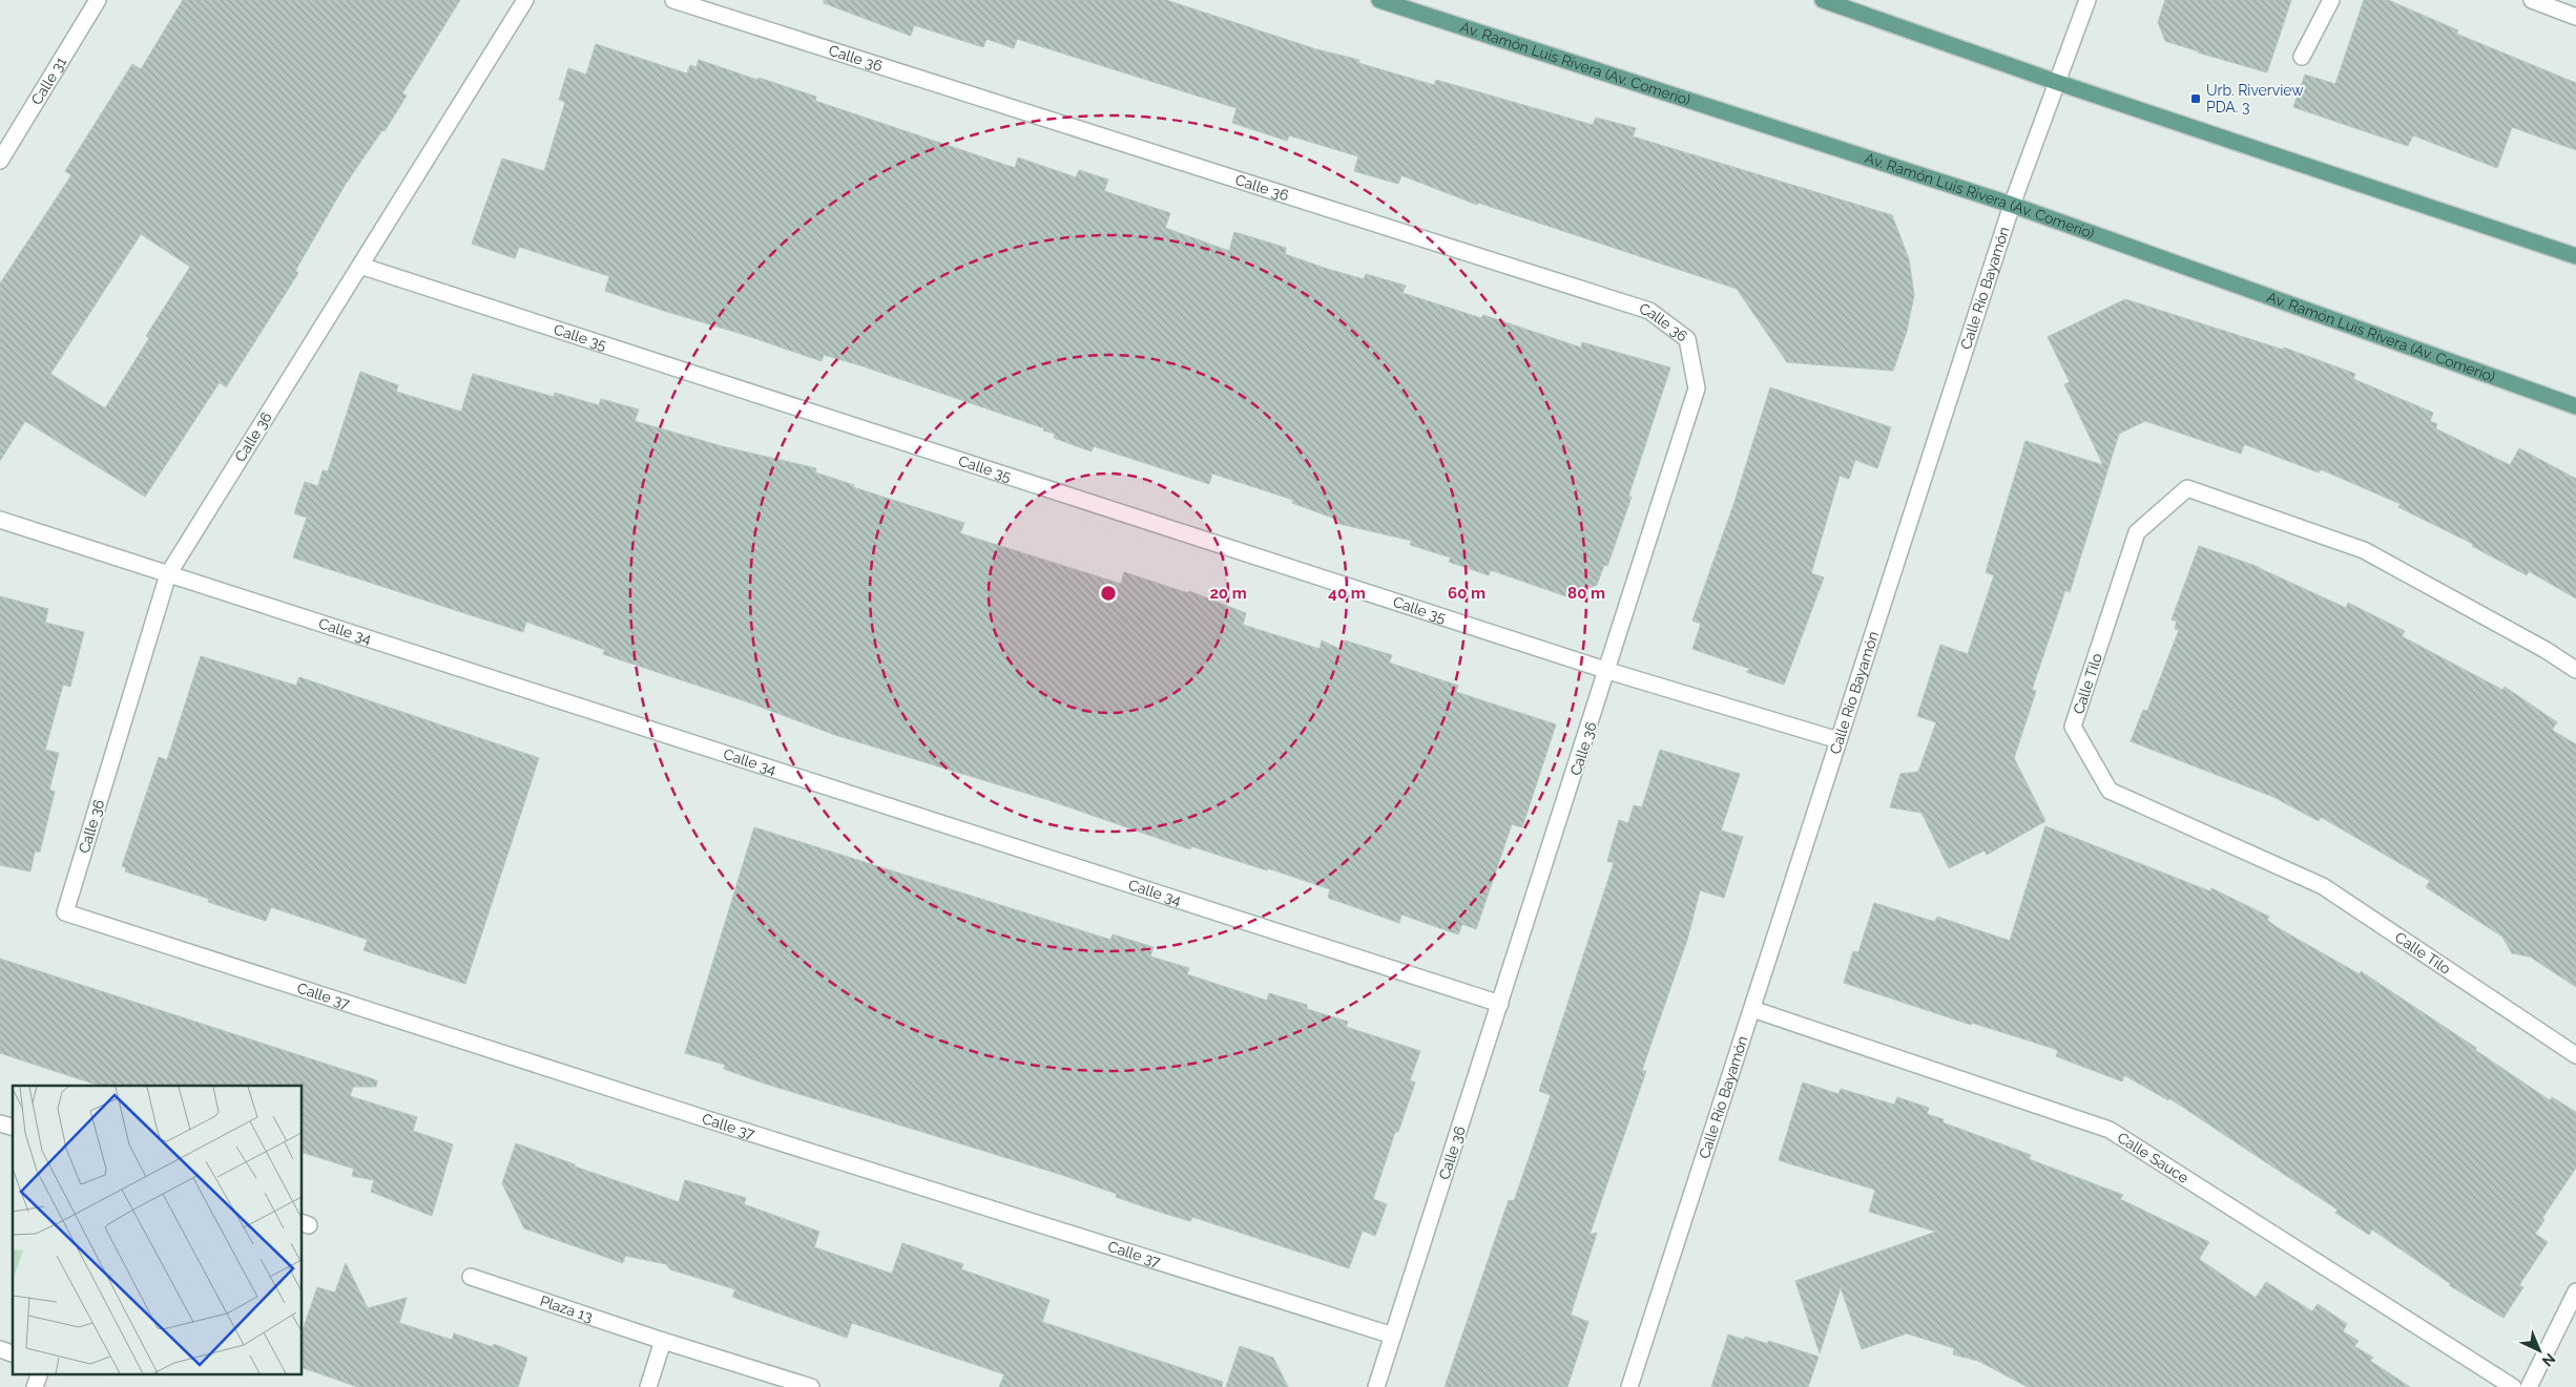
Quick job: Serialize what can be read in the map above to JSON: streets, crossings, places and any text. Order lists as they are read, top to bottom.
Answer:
{
  "streets": {
    "main road": ["Av. Ramón Luis Rivera (Av. Comerío)"],
    "street": [
      "Calle 36",
      "Calle 31",
      "Calle Río Bayamón",
      "Calle 35",
      "Calle 34",
      "Calle Tilo",
      "Calle 37",
      "Calle Sauce",
      "Plaza 13"
    ]
  },
  "crossings": [
    ["Calle 36", "Calle 35"],
    ["Calle 36", "Calle 34"],
    ["Calle 36", "Calle 37"],
    ["Av. Ramón Luis Rivera (Av. Comerío)", "Calle Río Bayamón"],
    ["Calle Río Bayamón", "Calle 35"],
    ["Calle Río Bayamón", "Calle Sauce"]
  ],
  "places": {
    "transit": ["Urb. Riverview PDA. 3"]
  },
  "north": "bottom right",
  "rings": [
    "20 m",
    "40 m",
    "60 m",
    "80 m"
  ]
}
